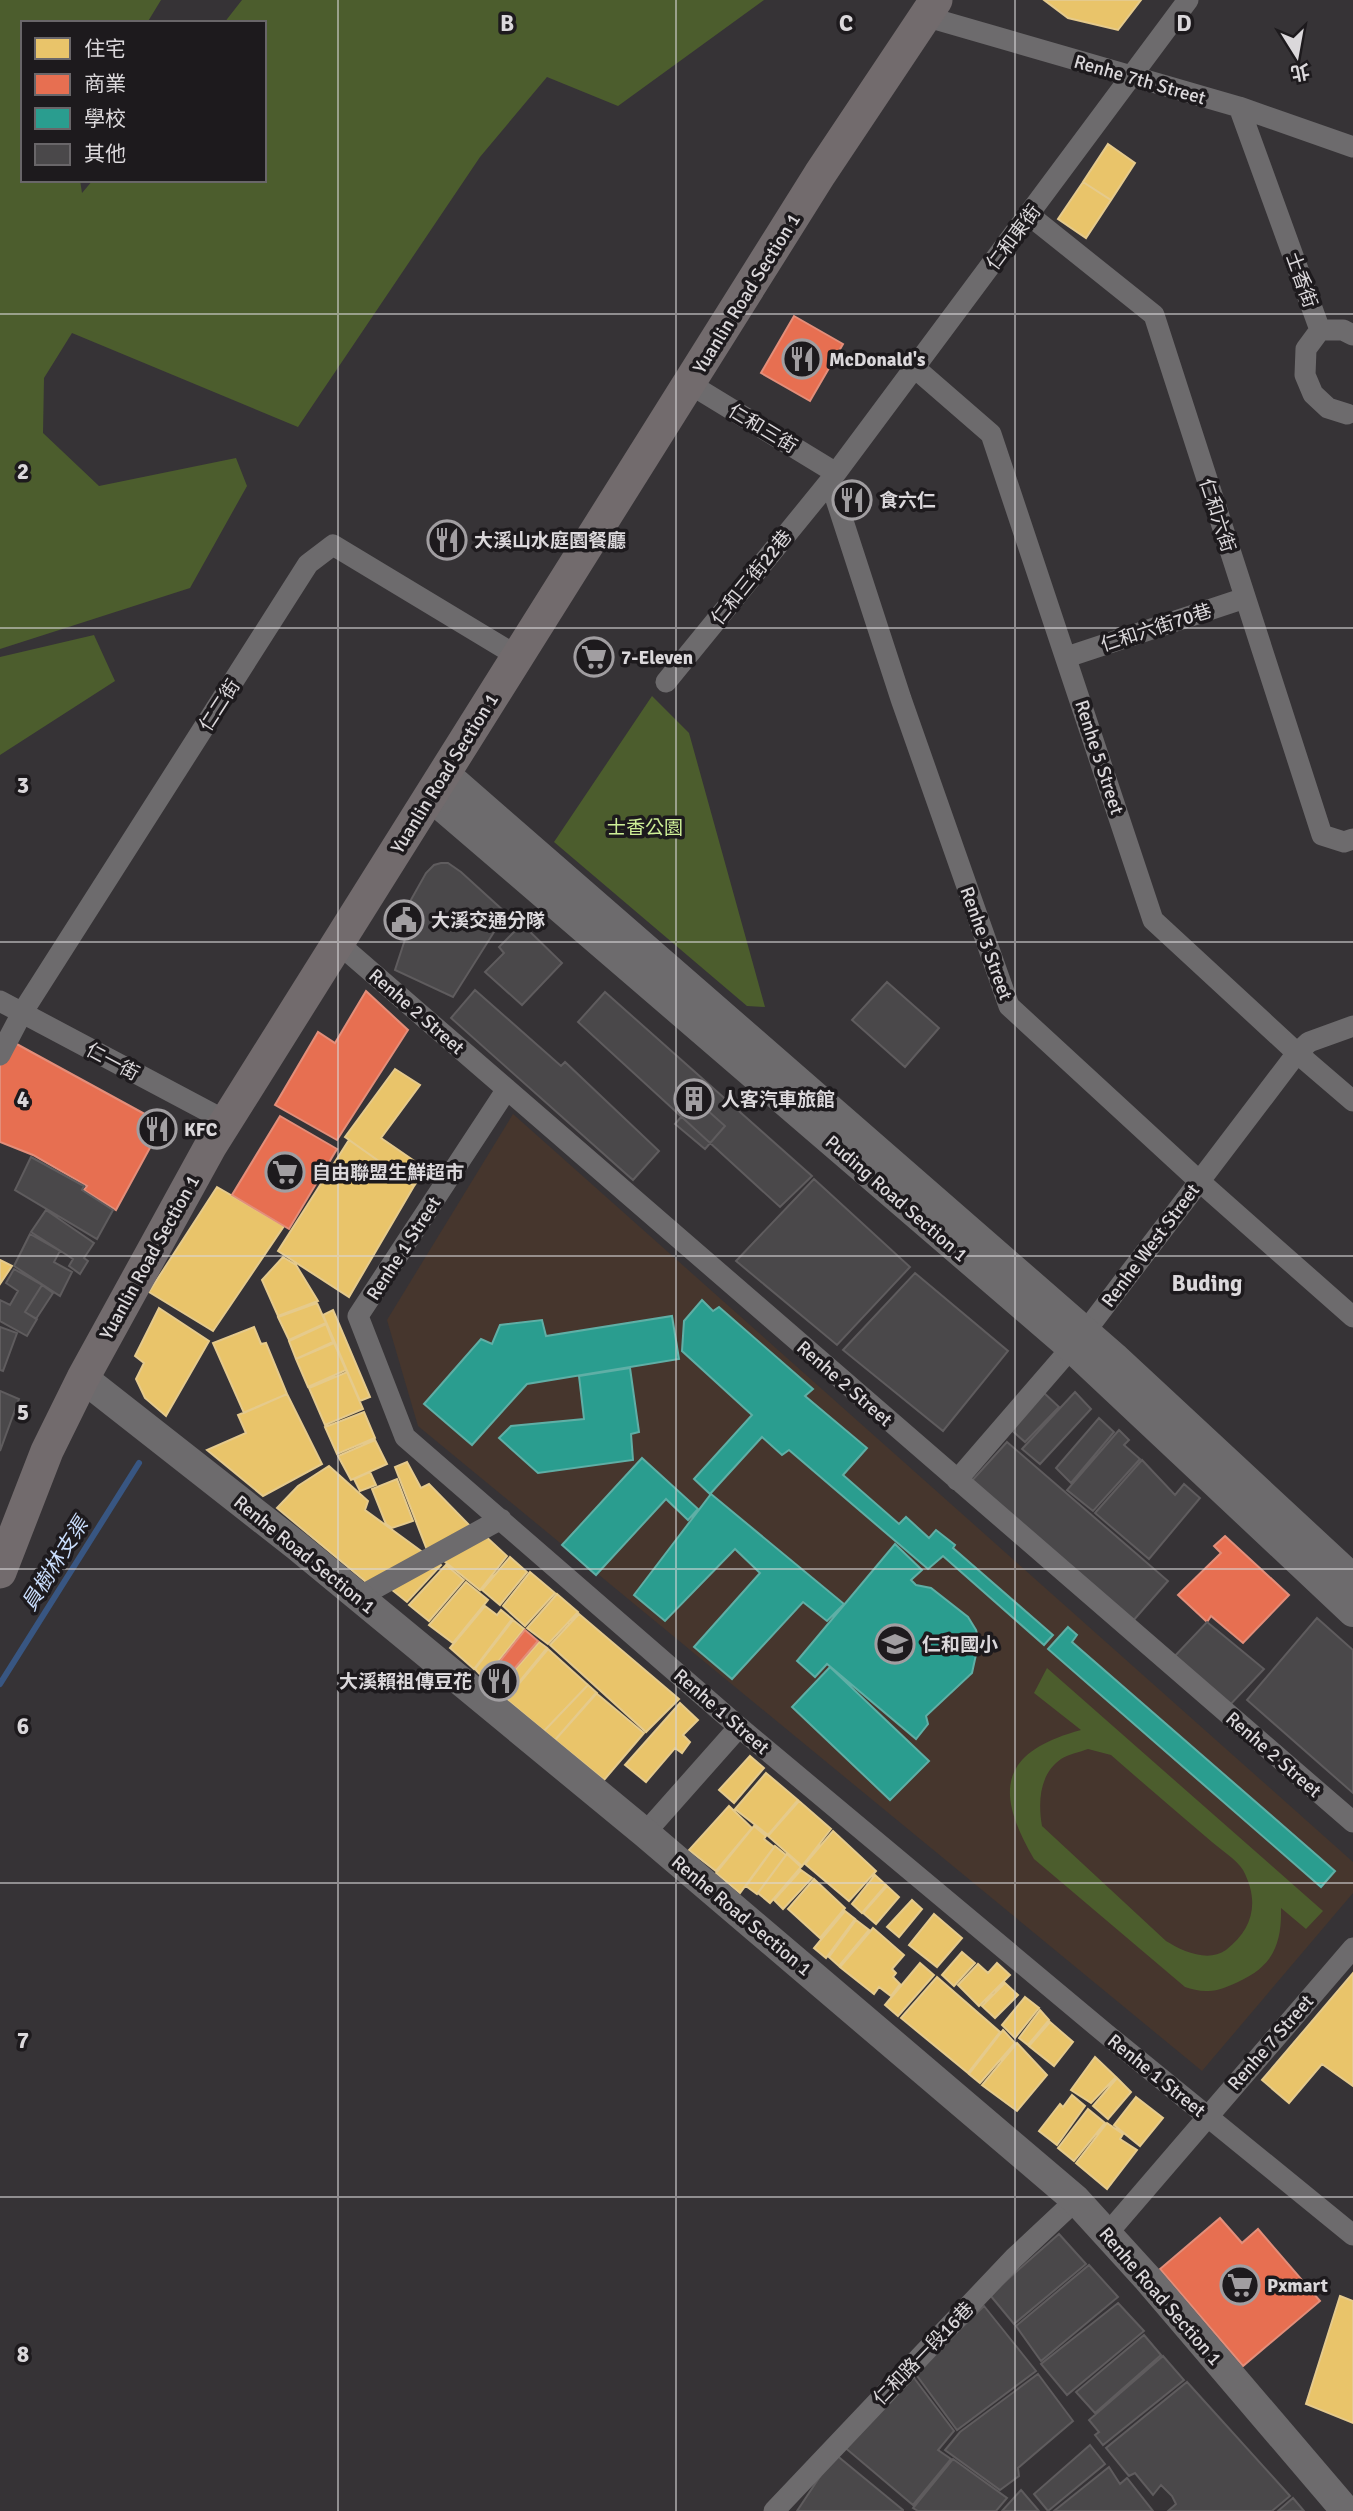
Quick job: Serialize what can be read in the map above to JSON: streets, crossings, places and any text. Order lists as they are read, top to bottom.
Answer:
{
  "streets": {
    "main road": ["Yuanlin Road Section 1", "Puding Road Section 1", "Renhe Road Section 1"],
    "street": [
      "Renhe 7th Street",
      "仁和東街",
      "士香街",
      "仁和三街",
      "仁和六街",
      "仁和三街22巷",
      "仁和六街70巷",
      "仁二街",
      "Renhe 5 Street",
      "Renhe 3 Street",
      "Renhe 2 Street",
      "仁一街",
      "Renhe West Street",
      "Renhe 1 Street",
      "Renhe 7 Street",
      "仁和路一段16巷"
    ]
  },
  "crossings": [
    ["Renhe 7th Street", "仁和東街"],
    ["Renhe 7th Street", "士香街"],
    ["Renhe 7th Street", "Yuanlin Road Section 1"],
    ["仁和東街", "仁和三街"],
    ["仁和東街", "仁和六街"],
    ["仁和東街", "仁和三街22巷"],
    ["仁和東街", "Renhe 5 Street"],
    ["仁和東街", "Renhe 3 Street"],
    ["Yuanlin Road Section 1", "仁和三街"],
    ["Yuanlin Road Section 1", "仁二街"],
    ["Yuanlin Road Section 1", "Renhe 2 Street"],
    ["Yuanlin Road Section 1", "仁一街"],
    ["Yuanlin Road Section 1", "Puding Road Section 1"],
    ["Yuanlin Road Section 1", "Renhe Road Section 1"],
    ["仁和三街", "仁和三街22巷"],
    ["仁和三街", "Renhe 3 Street"],
    ["仁和六街", "仁和六街70巷"],
    ["仁和三街22巷", "Renhe 3 Street"],
    ["仁和六街70巷", "Renhe 5 Street"],
    ["仁二街", "仁一街"],
    ["Renhe 5 Street", "Renhe West Street"],
    ["Renhe 3 Street", "Renhe West Street"],
    ["Renhe 2 Street", "Renhe West Street"],
    ["Renhe 2 Street", "Renhe 1 Street"],
    ["Puding Road Section 1", "Renhe West Street"],
    ["Renhe 1 Street", "Renhe 7 Street"],
    ["Renhe Road Section 1", "Renhe 7 Street"],
    ["Renhe Road Section 1", "仁和路一段16巷"]
  ],
  "districts": ["Buding"],
  "water": ["員樹林支渠"],
  "parks": ["士香公園"],
  "places": {
    "restaurant": [
      "McDonald's",
      "食六仁",
      "大溪山水庭園餐廳",
      "KFC",
      "大溪賴祖傳豆花"
    ],
    "supermarket": ["7-Eleven", "自由聯盟生鮮超市", "Pxmart"],
    "public building": ["大溪交通分隊"],
    "building": ["人客汽車旅館"],
    "school or university": ["仁和國小"]
  },
  "legend": [
    "住宅",
    "商業",
    "學校",
    "其他"
  ],
  "north": "bottom",
  "grid": {
    "columns": ["B", "C", "D"],
    "rows": [
      "2",
      "3",
      "4",
      "5",
      "6",
      "7",
      "8"
    ]
  }
}
